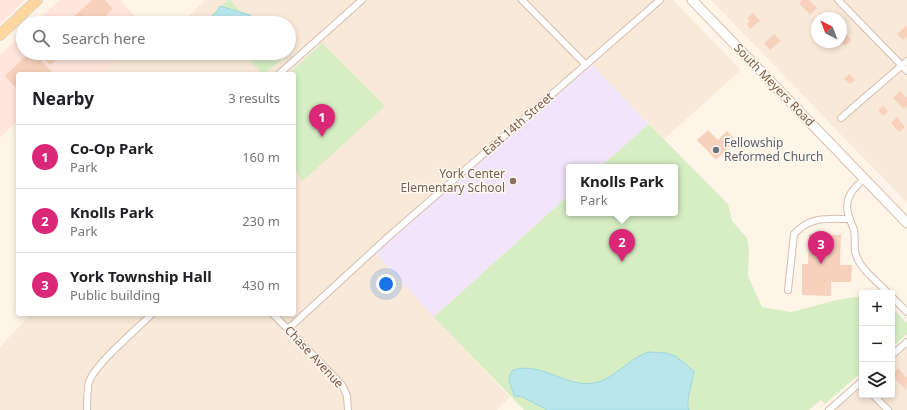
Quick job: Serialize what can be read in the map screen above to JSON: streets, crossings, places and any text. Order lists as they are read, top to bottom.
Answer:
{
  "streets": {
    "street": ["South Meyers Road", "East 14th Street", "Chase Avenue"]
  },
  "crossings": [
    ["East 14th Street", "Chase Avenue"]
  ],
  "places": ["Fellowship Reformed Church", "York Center Elementary School"],
  "north": "top left",
  "page": {
    "search": "Search here",
    "heading": ["Nearby", "3 results"],
    "pins": ["1", "2", "3"],
    "list": [
      {
        "mark": "1",
        "name": "Co-Op Park",
        "note": "Park",
        "value": "160 m"
      },
      {
        "mark": "2",
        "name": "Knolls Park",
        "note": "Park",
        "value": "230 m"
      },
      {
        "mark": "3",
        "name": "York Township Hall",
        "note": "Public building",
        "value": "430 m"
      }
    ],
    "popup": ["Knolls Park", "Park"],
    "map_buttons": ["+", "−"]
  }
}
